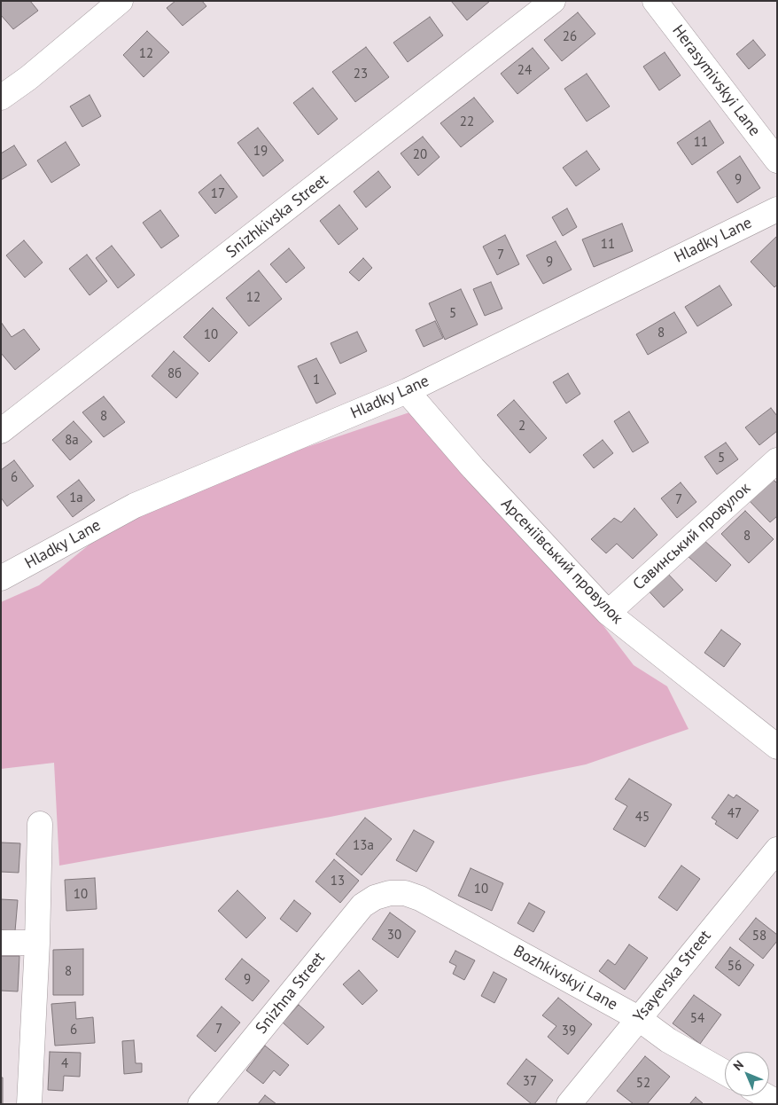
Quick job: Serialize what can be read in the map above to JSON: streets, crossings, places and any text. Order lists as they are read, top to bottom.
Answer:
{
  "streets": {
    "street": [
      "Herasymivskyi Lane",
      "Snizhkivska Street",
      "Hladky Lane",
      "Савинський провулок",
      "Арсеніївський провулок",
      "Ysayevska Street",
      "Bozhkivskyi Lane",
      "Snizhna Street"
    ]
  },
  "crossings": [
    ["Hladky Lane", "Арсеніївський провулок"],
    ["Савинський провулок", "Арсеніївський провулок"],
    ["Ysayevska Street", "Bozhkivskyi Lane"],
    ["Bozhkivskyi Lane", "Snizhna Street"]
  ],
  "house_numbers": [
    "26",
    "12",
    "24",
    "23",
    "22",
    "11",
    "19",
    "20",
    "9",
    "17",
    "11",
    "7",
    "9",
    "12",
    "5",
    "8",
    "10",
    "8б",
    "1",
    "8",
    "2",
    "8а",
    "5",
    "6",
    "1а",
    "7",
    "8",
    "47",
    "45",
    "13а",
    "13",
    "10",
    "10",
    "30",
    "58",
    "56",
    "8",
    "9",
    "54",
    "7",
    "6",
    "39",
    "4",
    "37",
    "52"
  ],
  "north": "top left"
}
